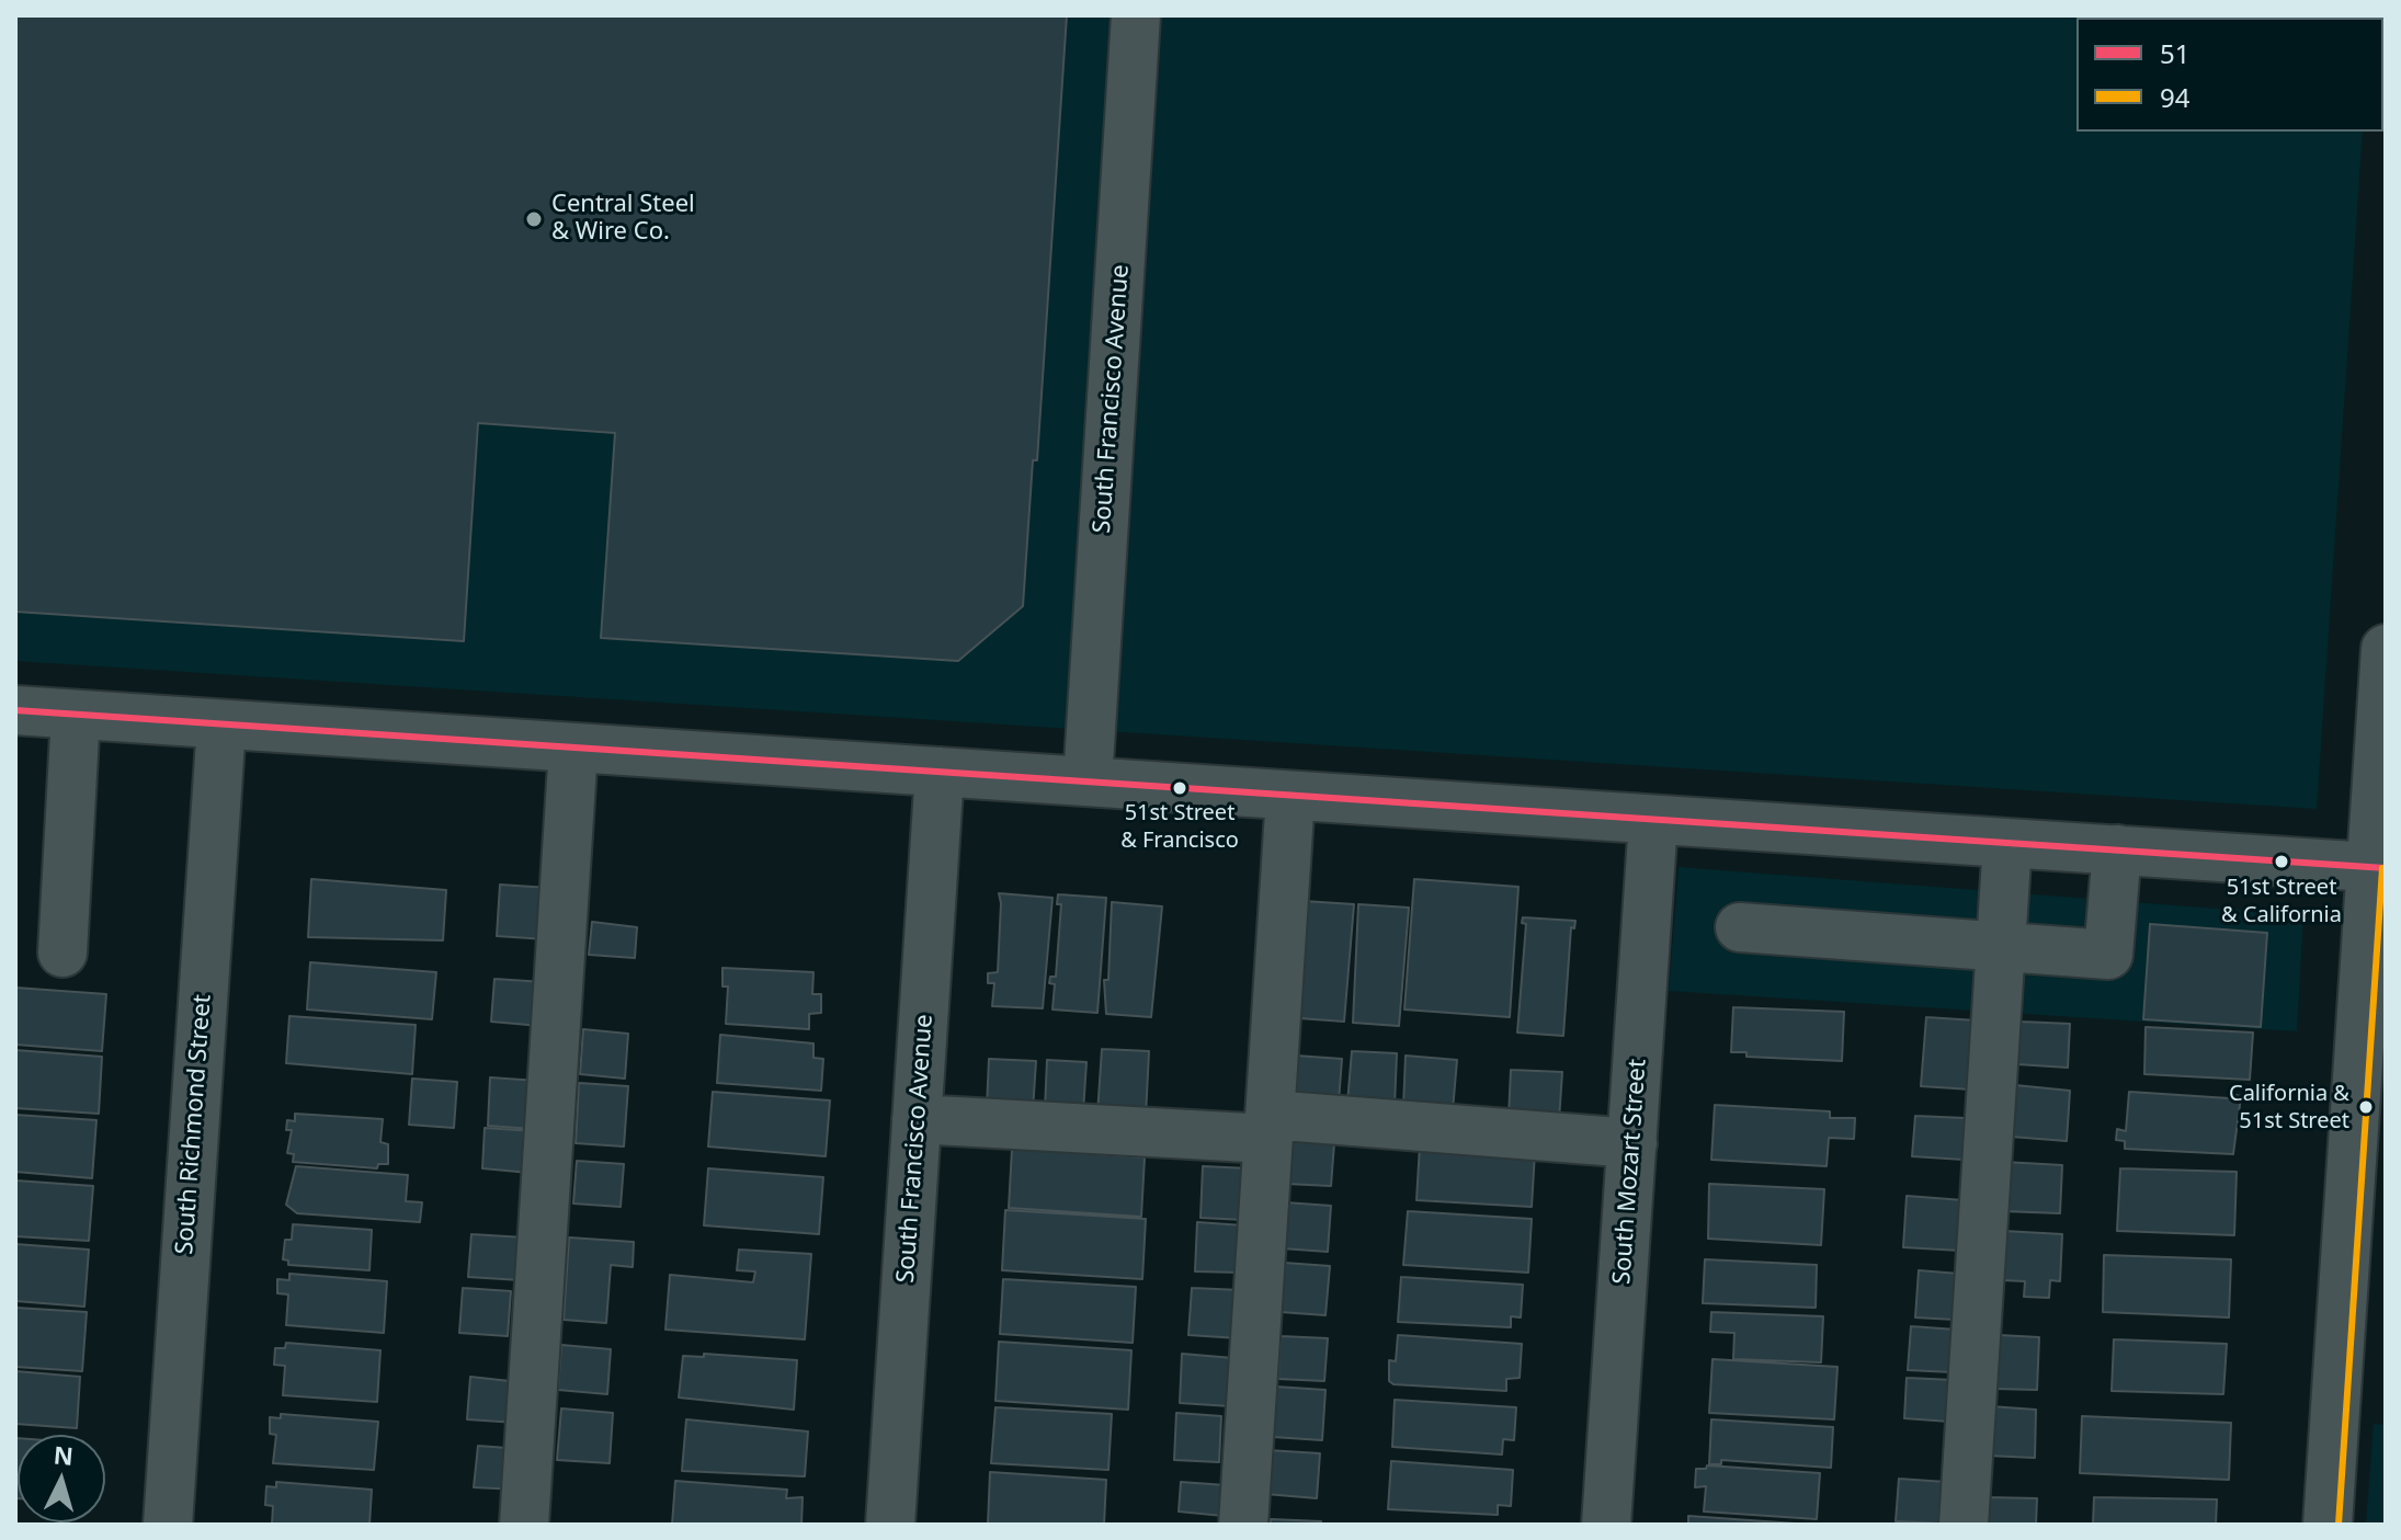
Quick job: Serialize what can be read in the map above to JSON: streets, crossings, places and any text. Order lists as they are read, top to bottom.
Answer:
{
  "streets": {
    "street": ["South Francisco Avenue", "South Richmond Street", "South Mozart Street"]
  },
  "places": [
    "Central Steel & Wire Co.",
    "51st Street & Francisco",
    "51st Street & California",
    "California & 51st Street"
  ],
  "lines": ["transit line 51", "transit line 94"],
  "legend": ["51", "94"],
  "north": "top"
}
